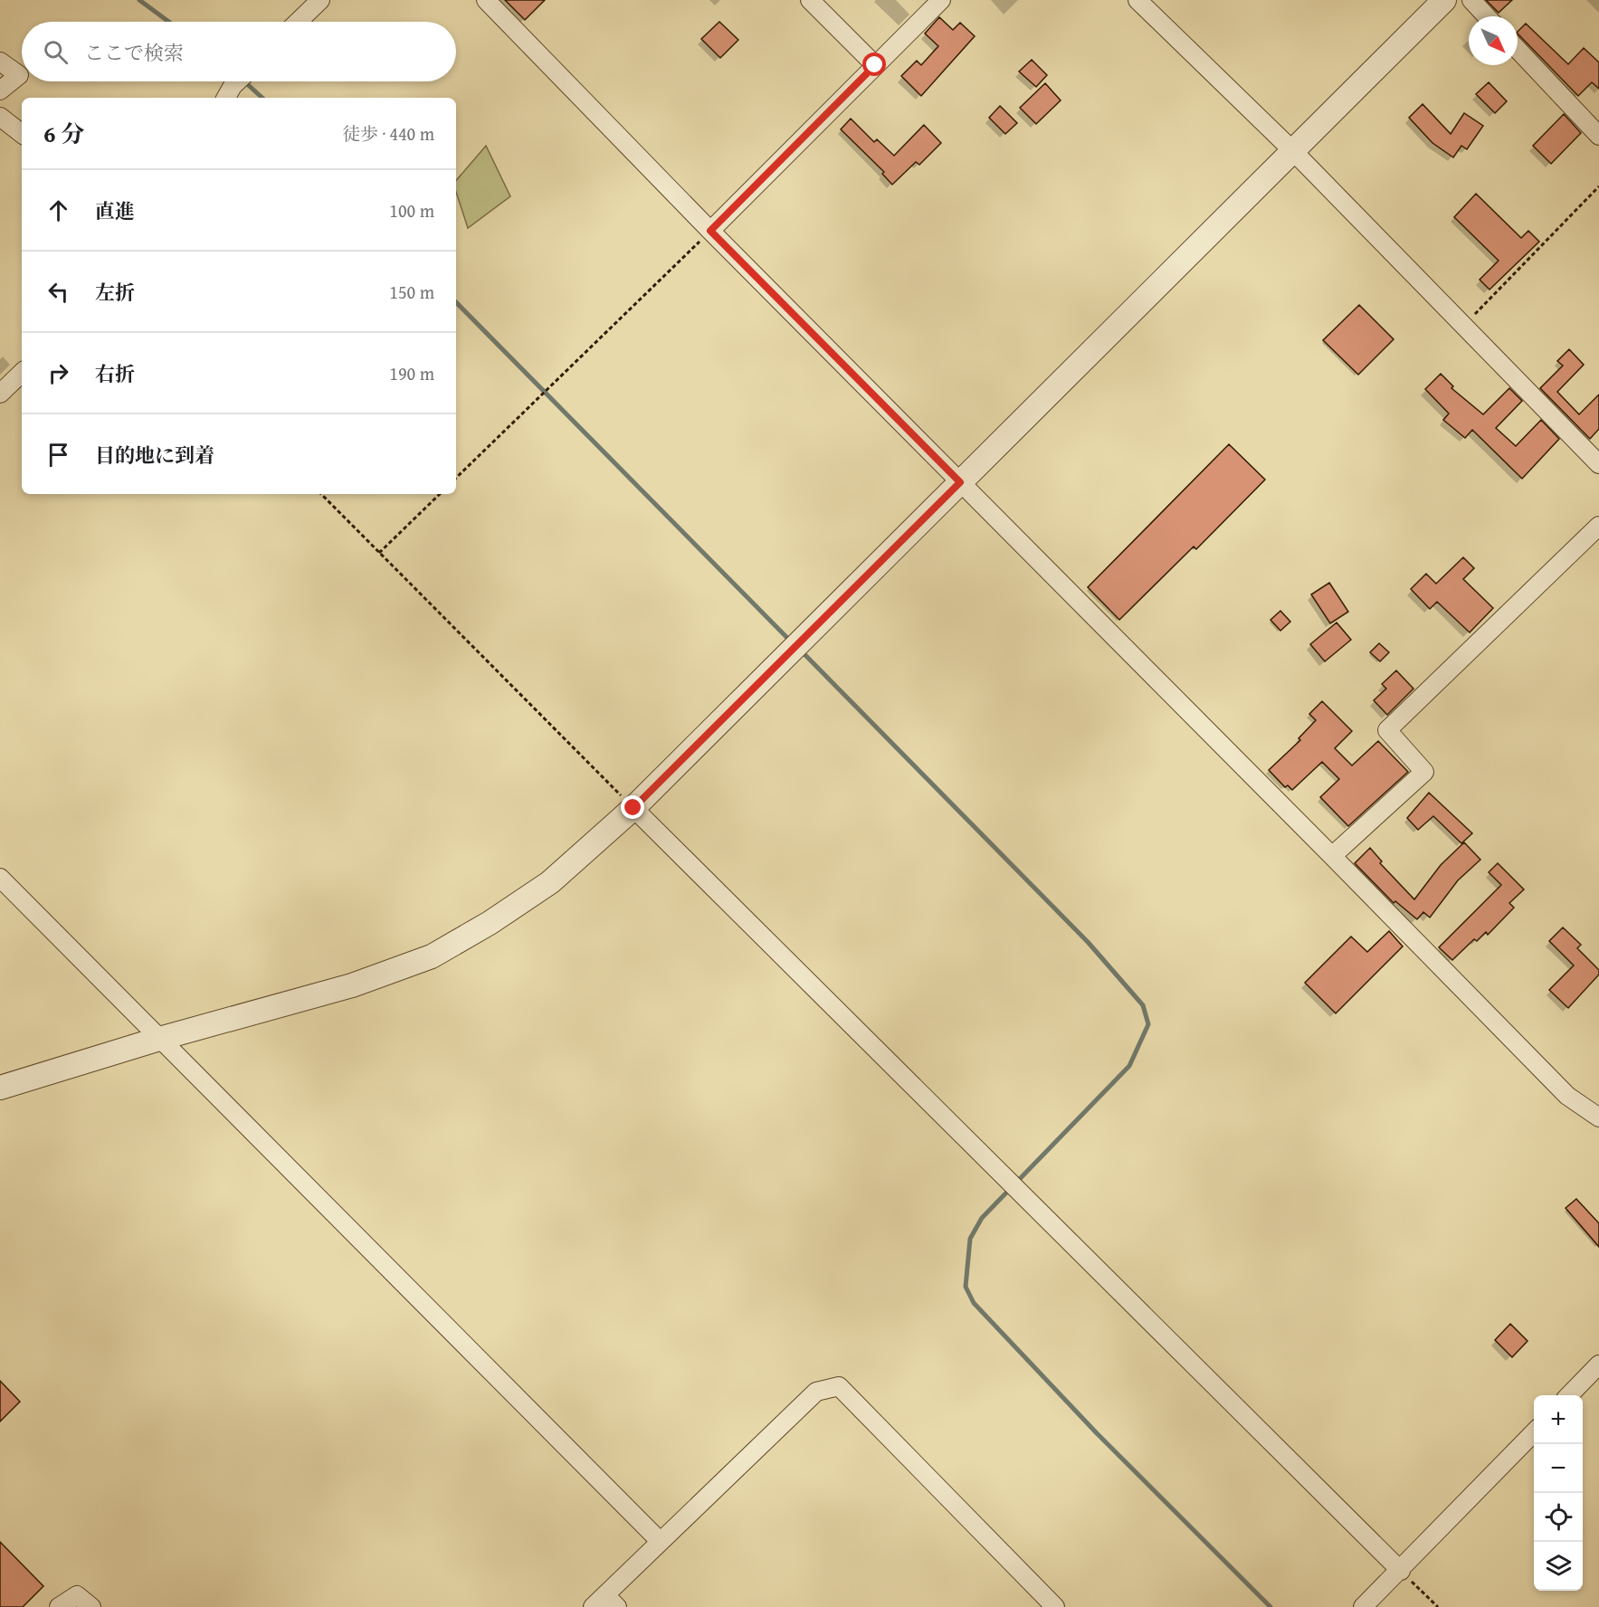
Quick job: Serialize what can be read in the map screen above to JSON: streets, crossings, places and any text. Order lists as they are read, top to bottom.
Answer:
{
  "north": "bottom right",
  "page": {
    "search": "ここで検索",
    "heading": ["6 分", "徒歩 · 440 m"],
    "list": [
      ["直進", "100 m"],
      ["左折", "150 m"],
      ["右折", "190 m"],
      "目的地に到着"
    ],
    "map_buttons": ["+", "−"]
  }
}
